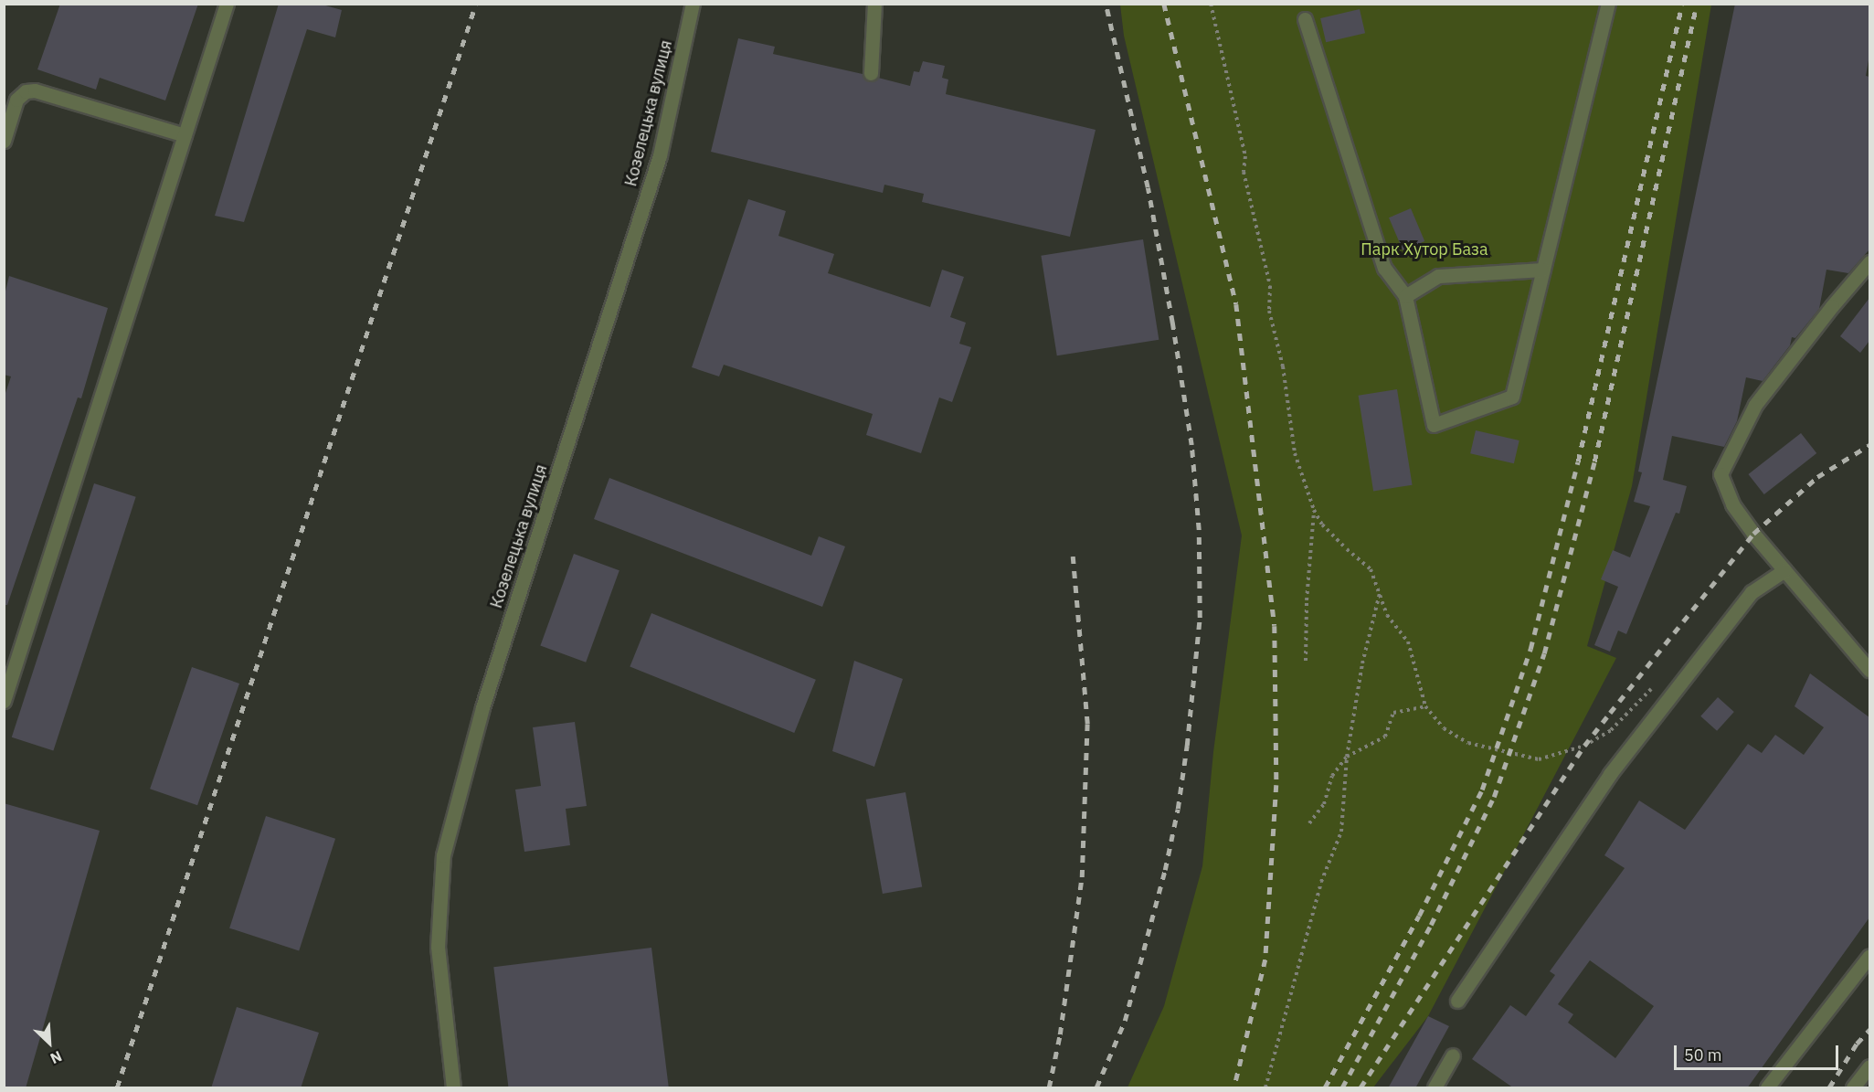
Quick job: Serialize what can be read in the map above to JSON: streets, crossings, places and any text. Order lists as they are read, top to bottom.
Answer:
{
  "streets": {
    "street": ["Козелецька вулиця"]
  },
  "parks": ["Парк Хутор База"],
  "scale_bar": "50 m",
  "north": "bottom right"
}
